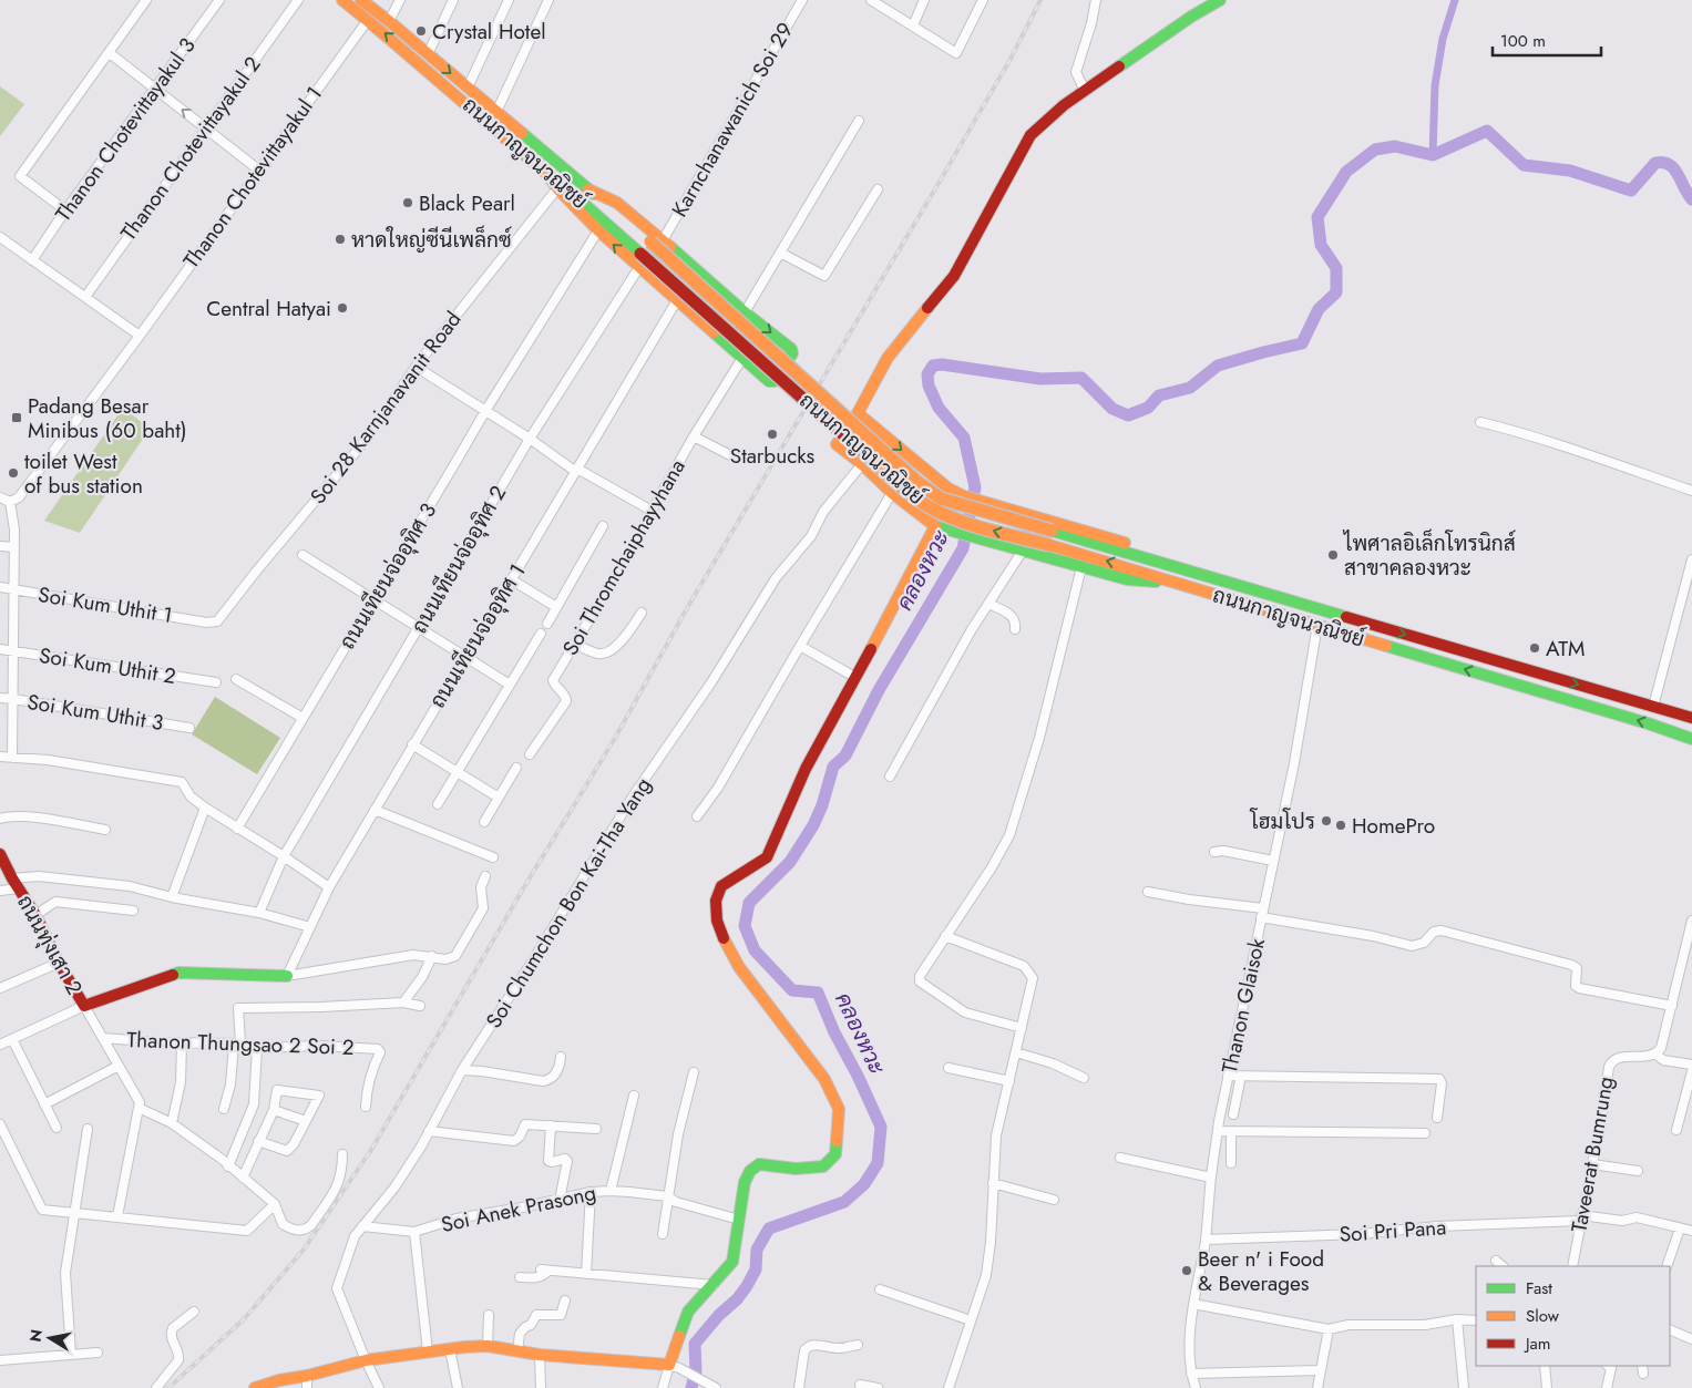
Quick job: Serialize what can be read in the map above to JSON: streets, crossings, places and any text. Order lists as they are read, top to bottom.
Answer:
{
  "streets": {
    "main road": ["ถนนกาญจนวณิชย์", "ถนนทุ่งเสา 2"],
    "street": [
      "Karnchanawanich Soi 29",
      "Thanon Chotevittayakul 3",
      "Thanon Chotevittayakul 2",
      "Thanon Chotevittayakul 1",
      "Soi 28 Karnjanavanit Road",
      "Soi Thromchaiphayyhana",
      "ถนนเทียนจ่ออุทิศ 2",
      "ถนนเทียนจ่ออุทิศ 3",
      "Soi Kum Uthit 1",
      "ถนนเทียนจ่ออุทิศ 1",
      "Soi Kum Uthit 2",
      "Soi Kum Uthit 3",
      "Soi Chumchon Bon Kai-Tha Yang",
      "Thanon Glaisok",
      "Thanon Thungsao 2 Soi 2",
      "Taveerat Bumrung",
      "Soi Anek Prasong",
      "Soi Pri Pana"
    ]
  },
  "crossings": [
    ["Karnchanawanich Soi 29", "ถนนกาญจนวณิชย์"],
    ["ถนนกาญจนวณิชย์", "Thanon Chotevittayakul 1"],
    ["ถนนกาญจนวณิชย์", "Thanon Glaisok"],
    ["Soi 28 Karnjanavanit Road", "Soi Kum Uthit 1"],
    ["Soi Chumchon Bon Kai-Tha Yang", "Soi Anek Prasong"],
    ["Thanon Glaisok", "Soi Pri Pana"],
    ["Taveerat Bumrung", "Soi Pri Pana"]
  ],
  "water": ["คลองหวะ"],
  "places": {
    "other": [
      "Crystal Hotel",
      "Black Pearl",
      "หาดใหญ่ซีนีเพล็กซ์",
      "Central Hatyai",
      "Starbucks",
      "toilet West of bus station",
      "ไพศาลอิเล็กโทรนิกส์ สาขาคลองหวะ",
      "ATM",
      "โฮมโปร",
      "HomePro",
      "Beer n' i Food & Beverages"
    ],
    "transit": ["Padang Besar Minibus (60 baht)"]
  },
  "legend": ["Fast", "Slow", "Jam"],
  "scale_bar": "100 m",
  "north": "left"
}
